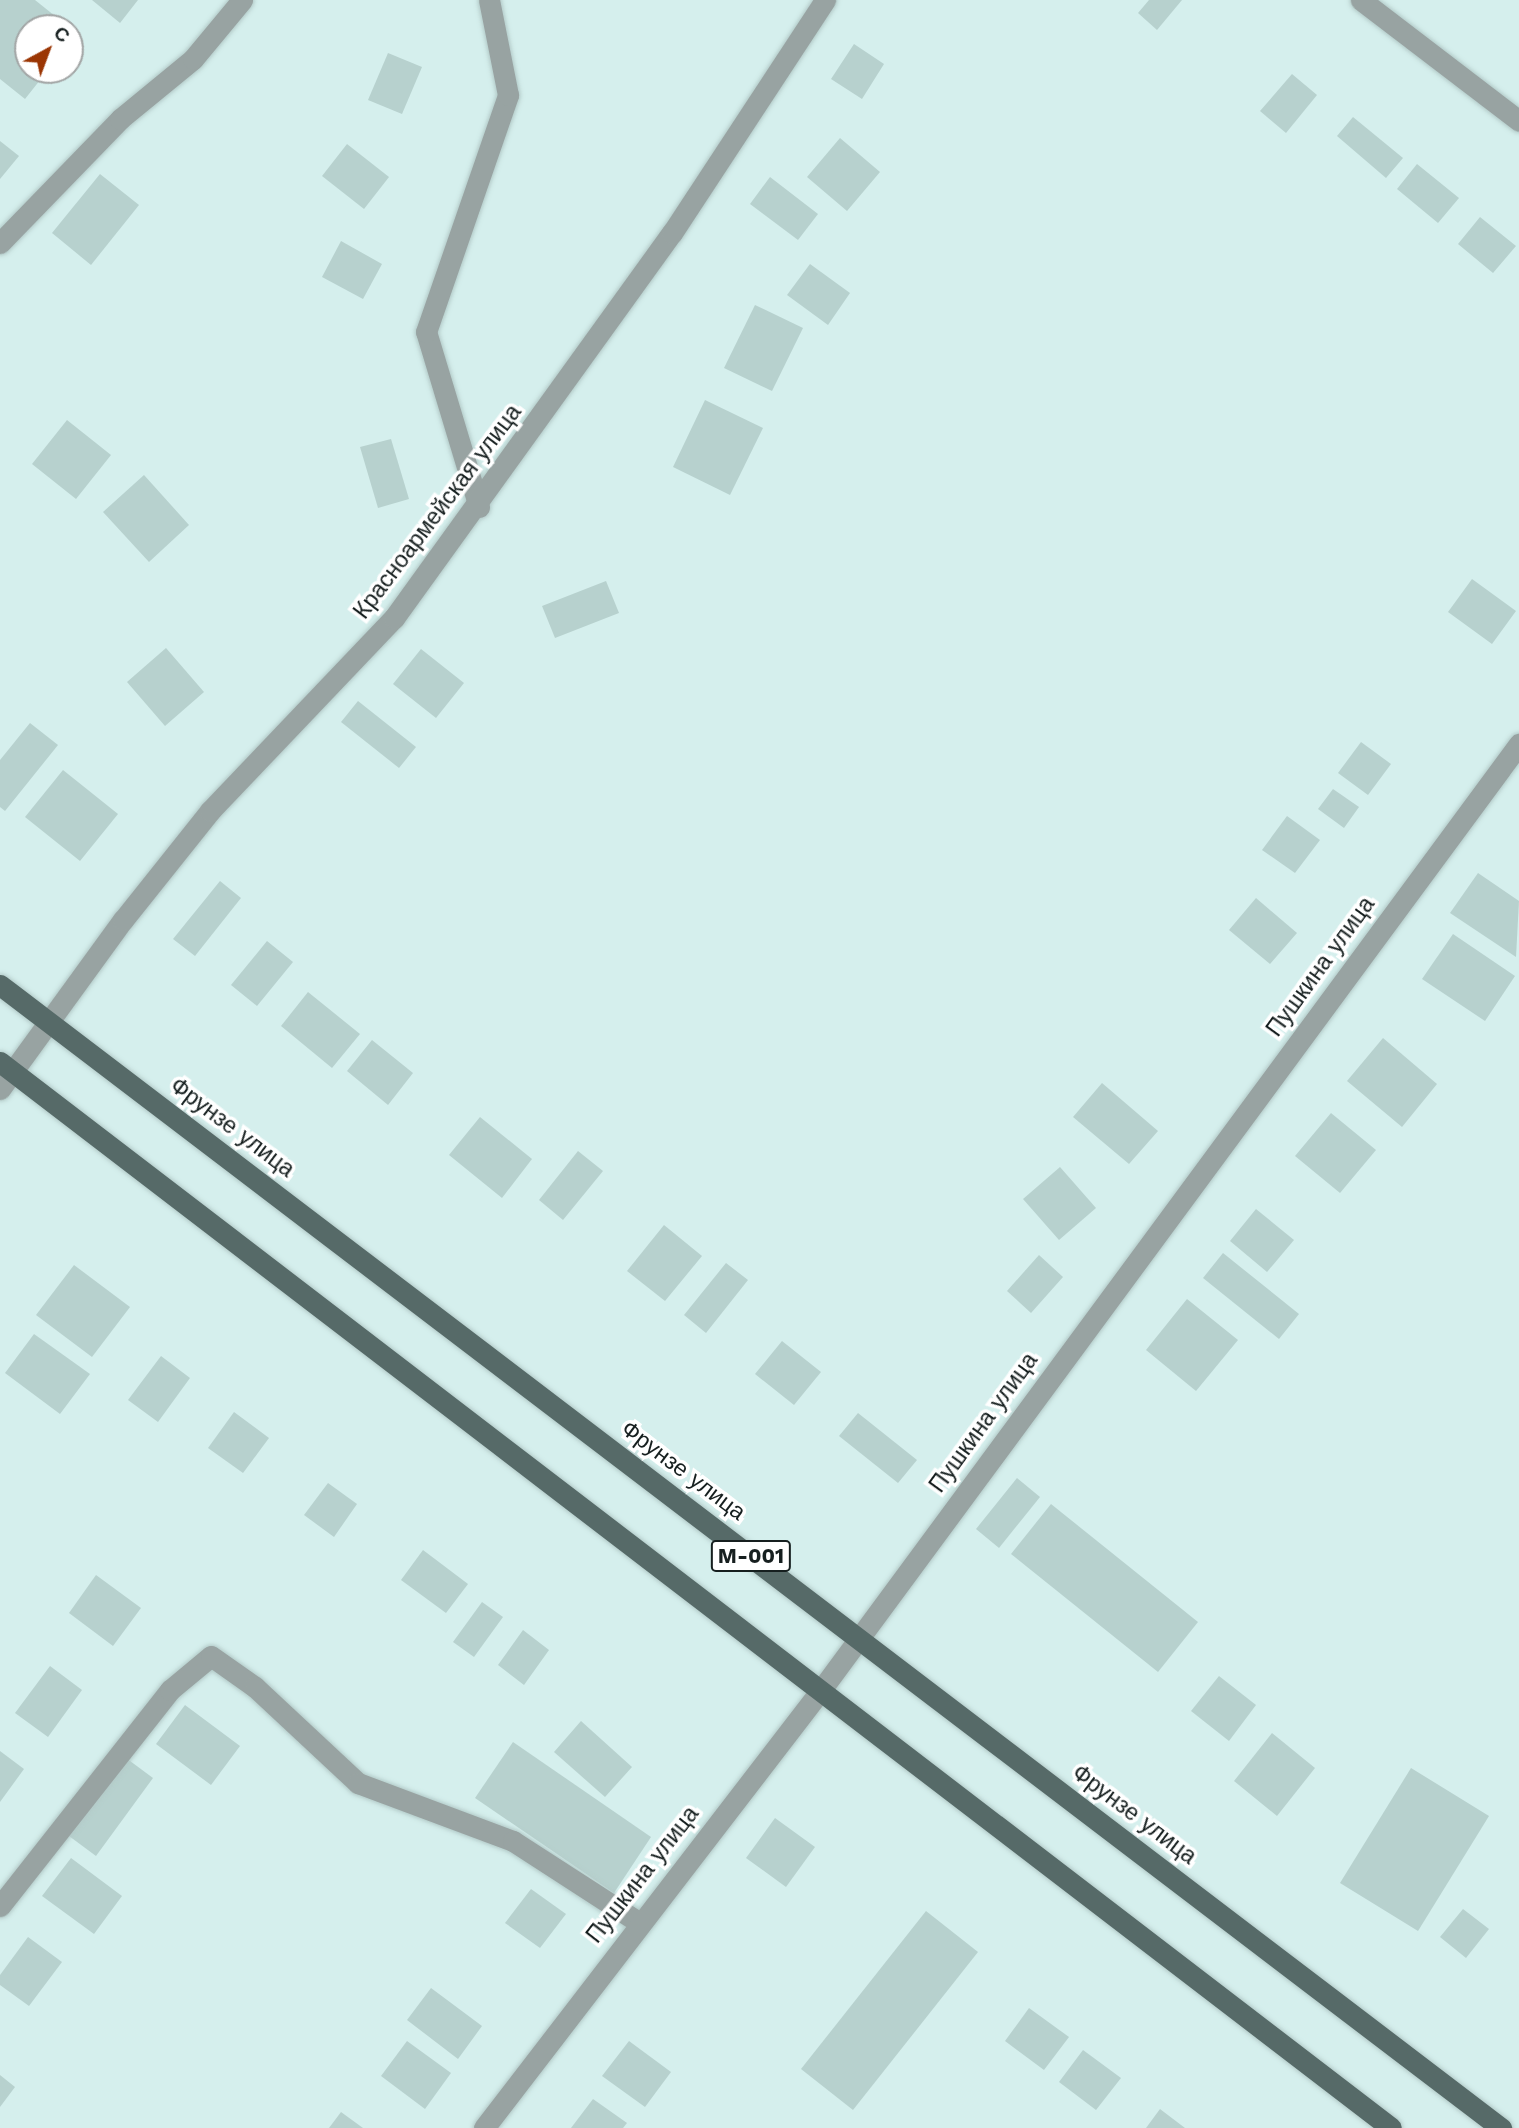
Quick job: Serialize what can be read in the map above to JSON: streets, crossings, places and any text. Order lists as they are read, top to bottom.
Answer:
{
  "streets": {
    "main road": ["Фрунзе улица", "M-001"],
    "street": ["Красноармейская улица", "Пушкина улица"]
  },
  "crossings": [
    ["Красноармейская улица", "Фрунзе улица"],
    ["Красноармейская улица", "M-001"],
    ["Пушкина улица", "Фрунзе улица"],
    ["Пушкина улица", "M-001"]
  ],
  "north": "top right"
}
